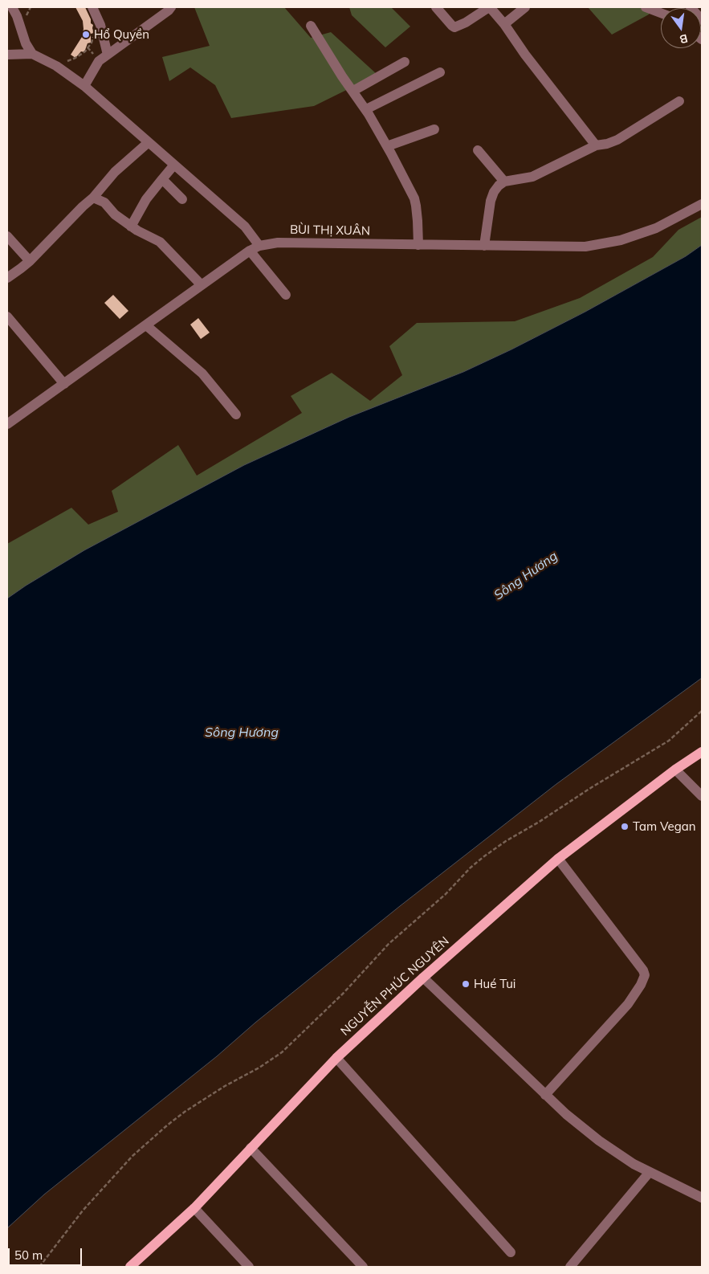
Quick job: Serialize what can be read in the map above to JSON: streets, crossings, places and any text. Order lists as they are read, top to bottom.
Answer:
{
  "streets": {
    "main road": ["NGUYỄN PHÚC NGUYÊN"],
    "street": ["BÙI THỊ XUÂN"]
  },
  "water": ["Sông Hương"],
  "places": ["Hổ Quyền", "Tam Vegan", "Hué Tui"],
  "scale_bar": "50 m",
  "north": "bottom"
}
